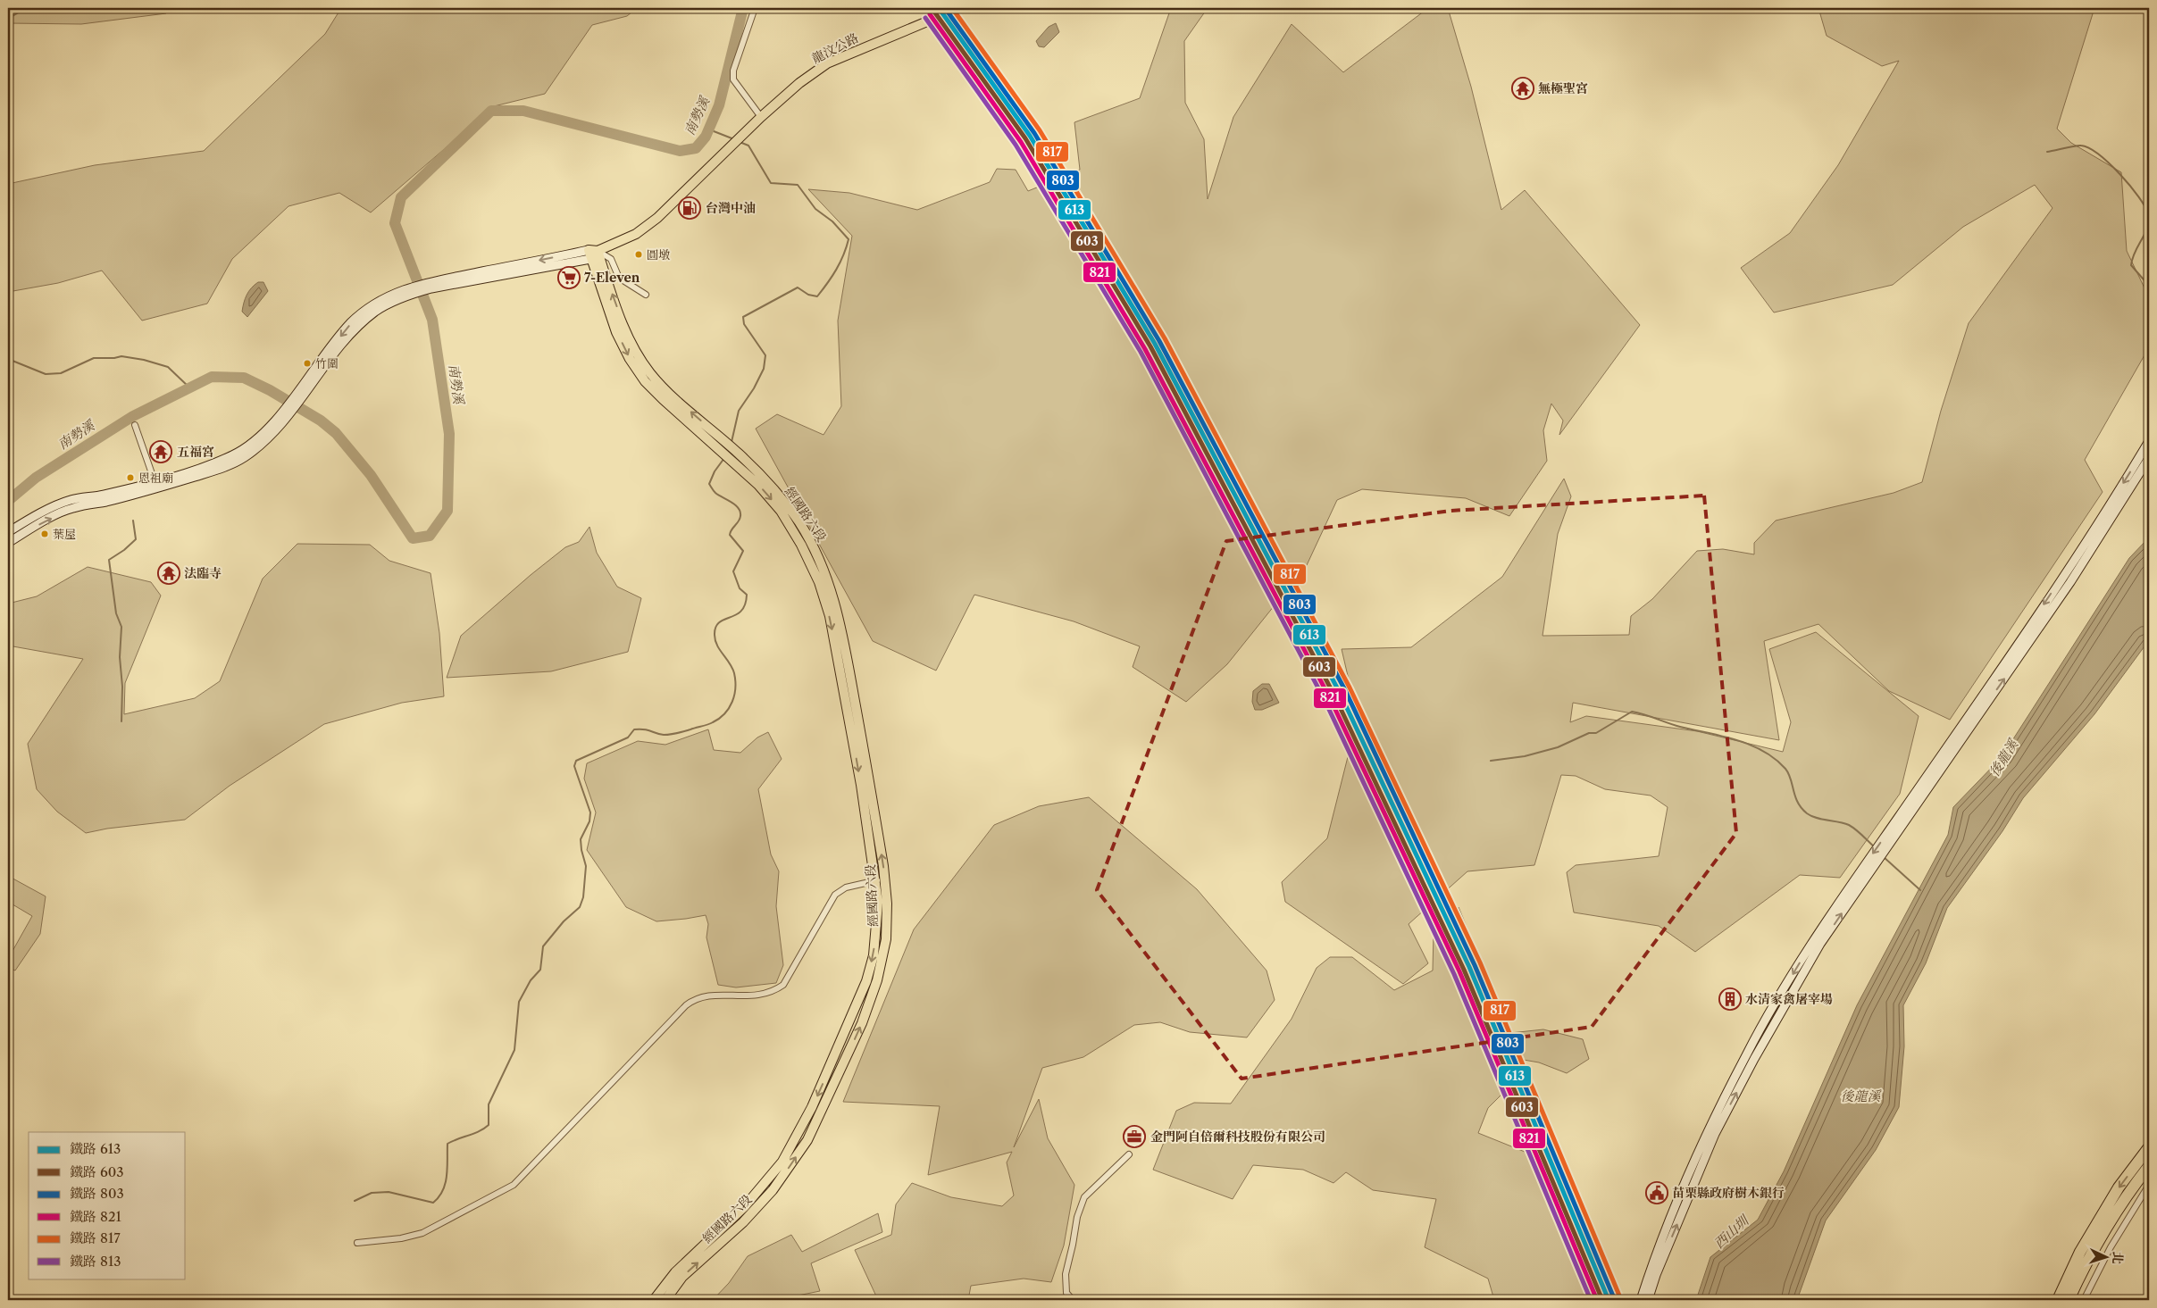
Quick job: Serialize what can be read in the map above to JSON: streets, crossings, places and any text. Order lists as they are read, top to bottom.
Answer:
{
  "streets": {
    "main road": ["龍汶公路", "經國路六段"]
  },
  "water": ["南勢溪", "後龍溪", "西山圳"],
  "places": {
    "temple": ["無極聖宮", "五福宮", "法臨寺"],
    "fuel station": ["台灣中油"],
    "other": [
      "圓墩",
      "竹圍",
      "恩祖廟",
      "葉屋"
    ],
    "supermarket": ["7-Eleven"],
    "building": ["水清家禽屠宰場"],
    "office": ["金門阿自倍爾科技股份有限公司"],
    "public building": ["苗栗縣政府樹木銀行"]
  },
  "lines": [
    "rail line 613",
    "rail line 803",
    "rail line 817",
    "rail line 603",
    "rail line 821",
    "rail line 813"
  ],
  "legend": [
    "鐵路 613",
    "鐵路 603",
    "鐵路 803",
    "鐵路 821",
    "鐵路 817",
    "鐵路 813"
  ],
  "north": "right"
}
